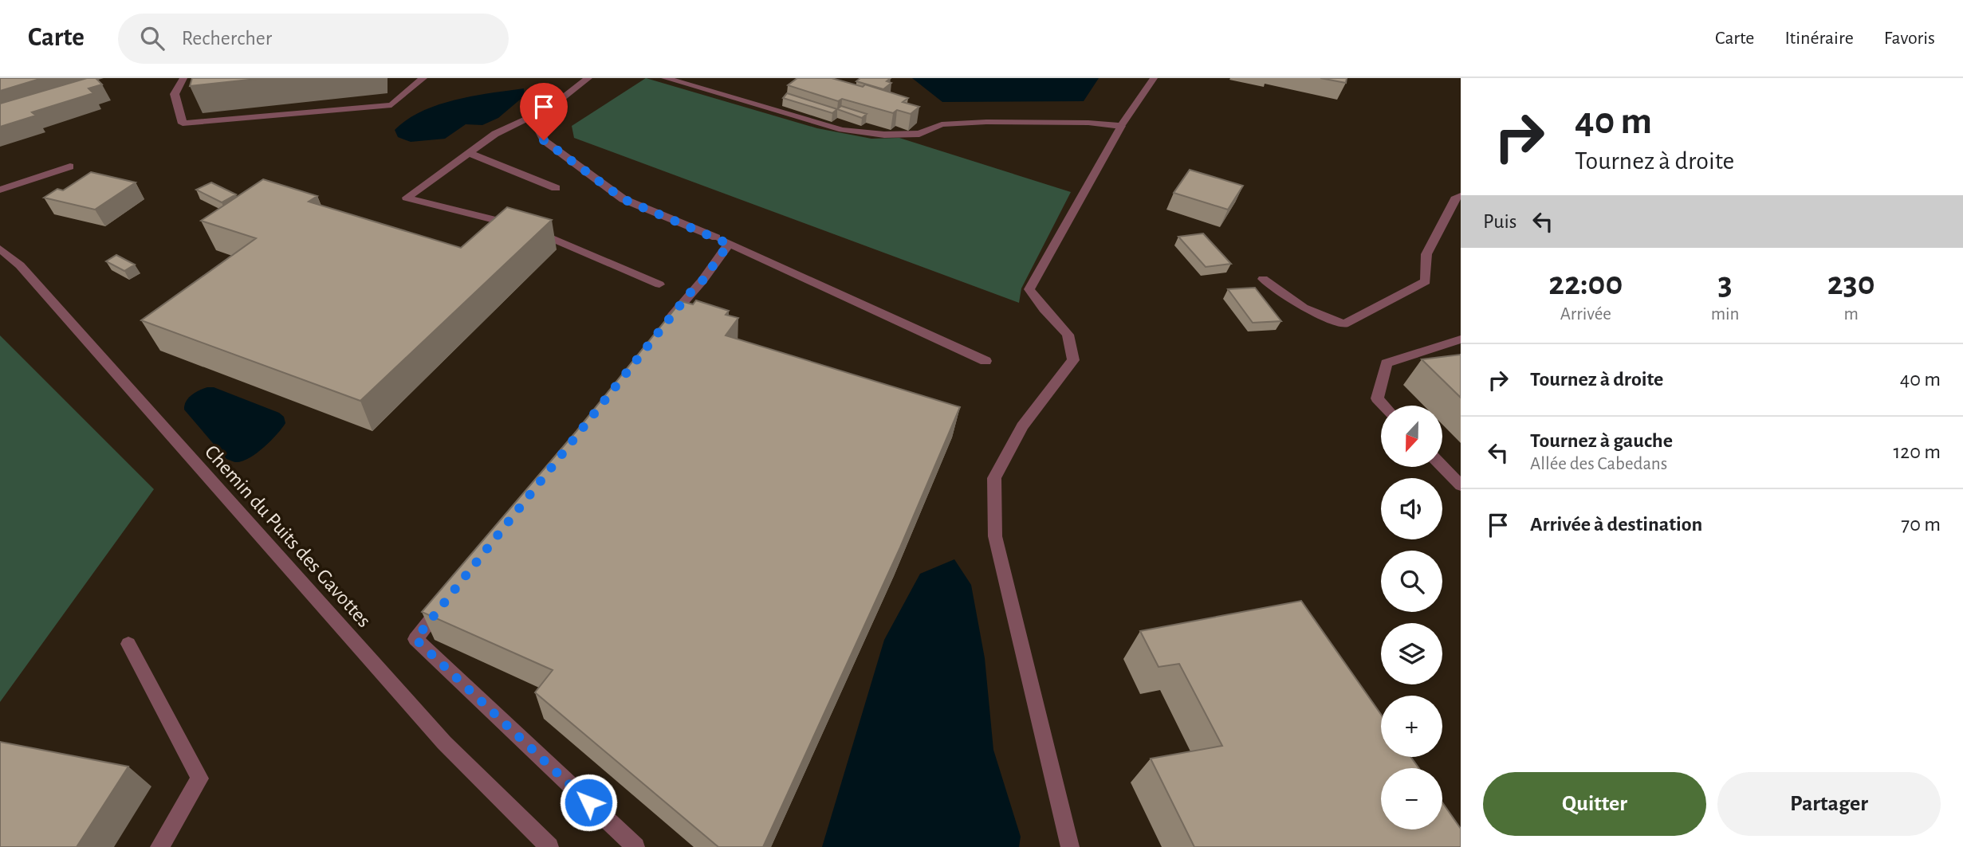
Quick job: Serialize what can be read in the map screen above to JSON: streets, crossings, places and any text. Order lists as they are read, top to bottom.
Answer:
{
  "streets": {
    "street": ["Chemin du Puits des Gavottes"]
  },
  "north": "bottom",
  "page": {
    "header": "Carte",
    "search": "Rechercher",
    "nav": ["Carte", "Itinéraire", "Favoris"],
    "turn": ["40 m", "Tournez à droite"],
    "then": "Puis",
    "eta": [
      "22:00",
      "Arrivée",
      "3",
      "min",
      "230",
      "m"
    ],
    "list": [
      {
        "name": "Tournez à droite",
        "value": "40 m"
      },
      {
        "name": "Tournez à gauche",
        "note": "Allée des Cabedans",
        "value": "120 m"
      },
      {
        "name": "Arrivée à destination",
        "value": "70 m"
      }
    ],
    "map_buttons": ["+", "−"],
    "buttons": ["Quitter", "Partager"]
  }
}
